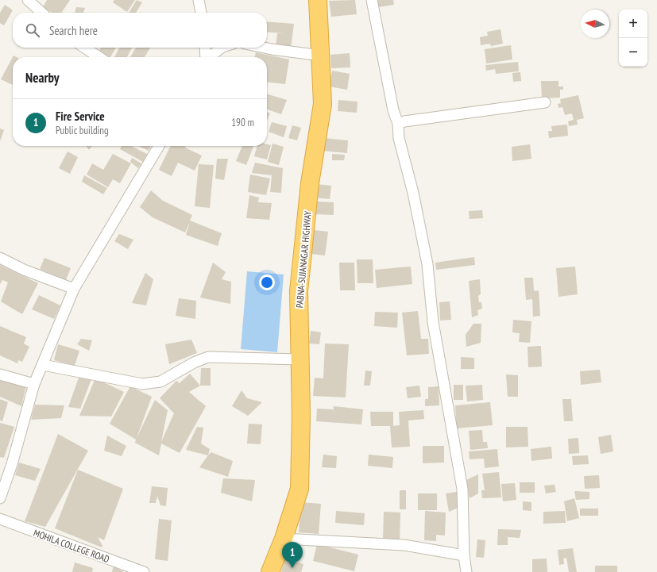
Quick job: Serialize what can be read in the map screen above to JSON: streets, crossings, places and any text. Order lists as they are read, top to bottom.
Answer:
{
  "streets": {
    "highway": ["PABNA-SUJANAGAR HIGHWAY"],
    "street": ["MOHILA COLLEGE ROAD"]
  },
  "north": "left",
  "page": {
    "map_buttons": ["+", "−"],
    "search": "Search here",
    "heading": "Nearby",
    "list": [
      {
        "mark": "1",
        "name": "Fire Service",
        "note": "Public building",
        "value": "190 m"
      }
    ],
    "pins": "1"
  }
}
